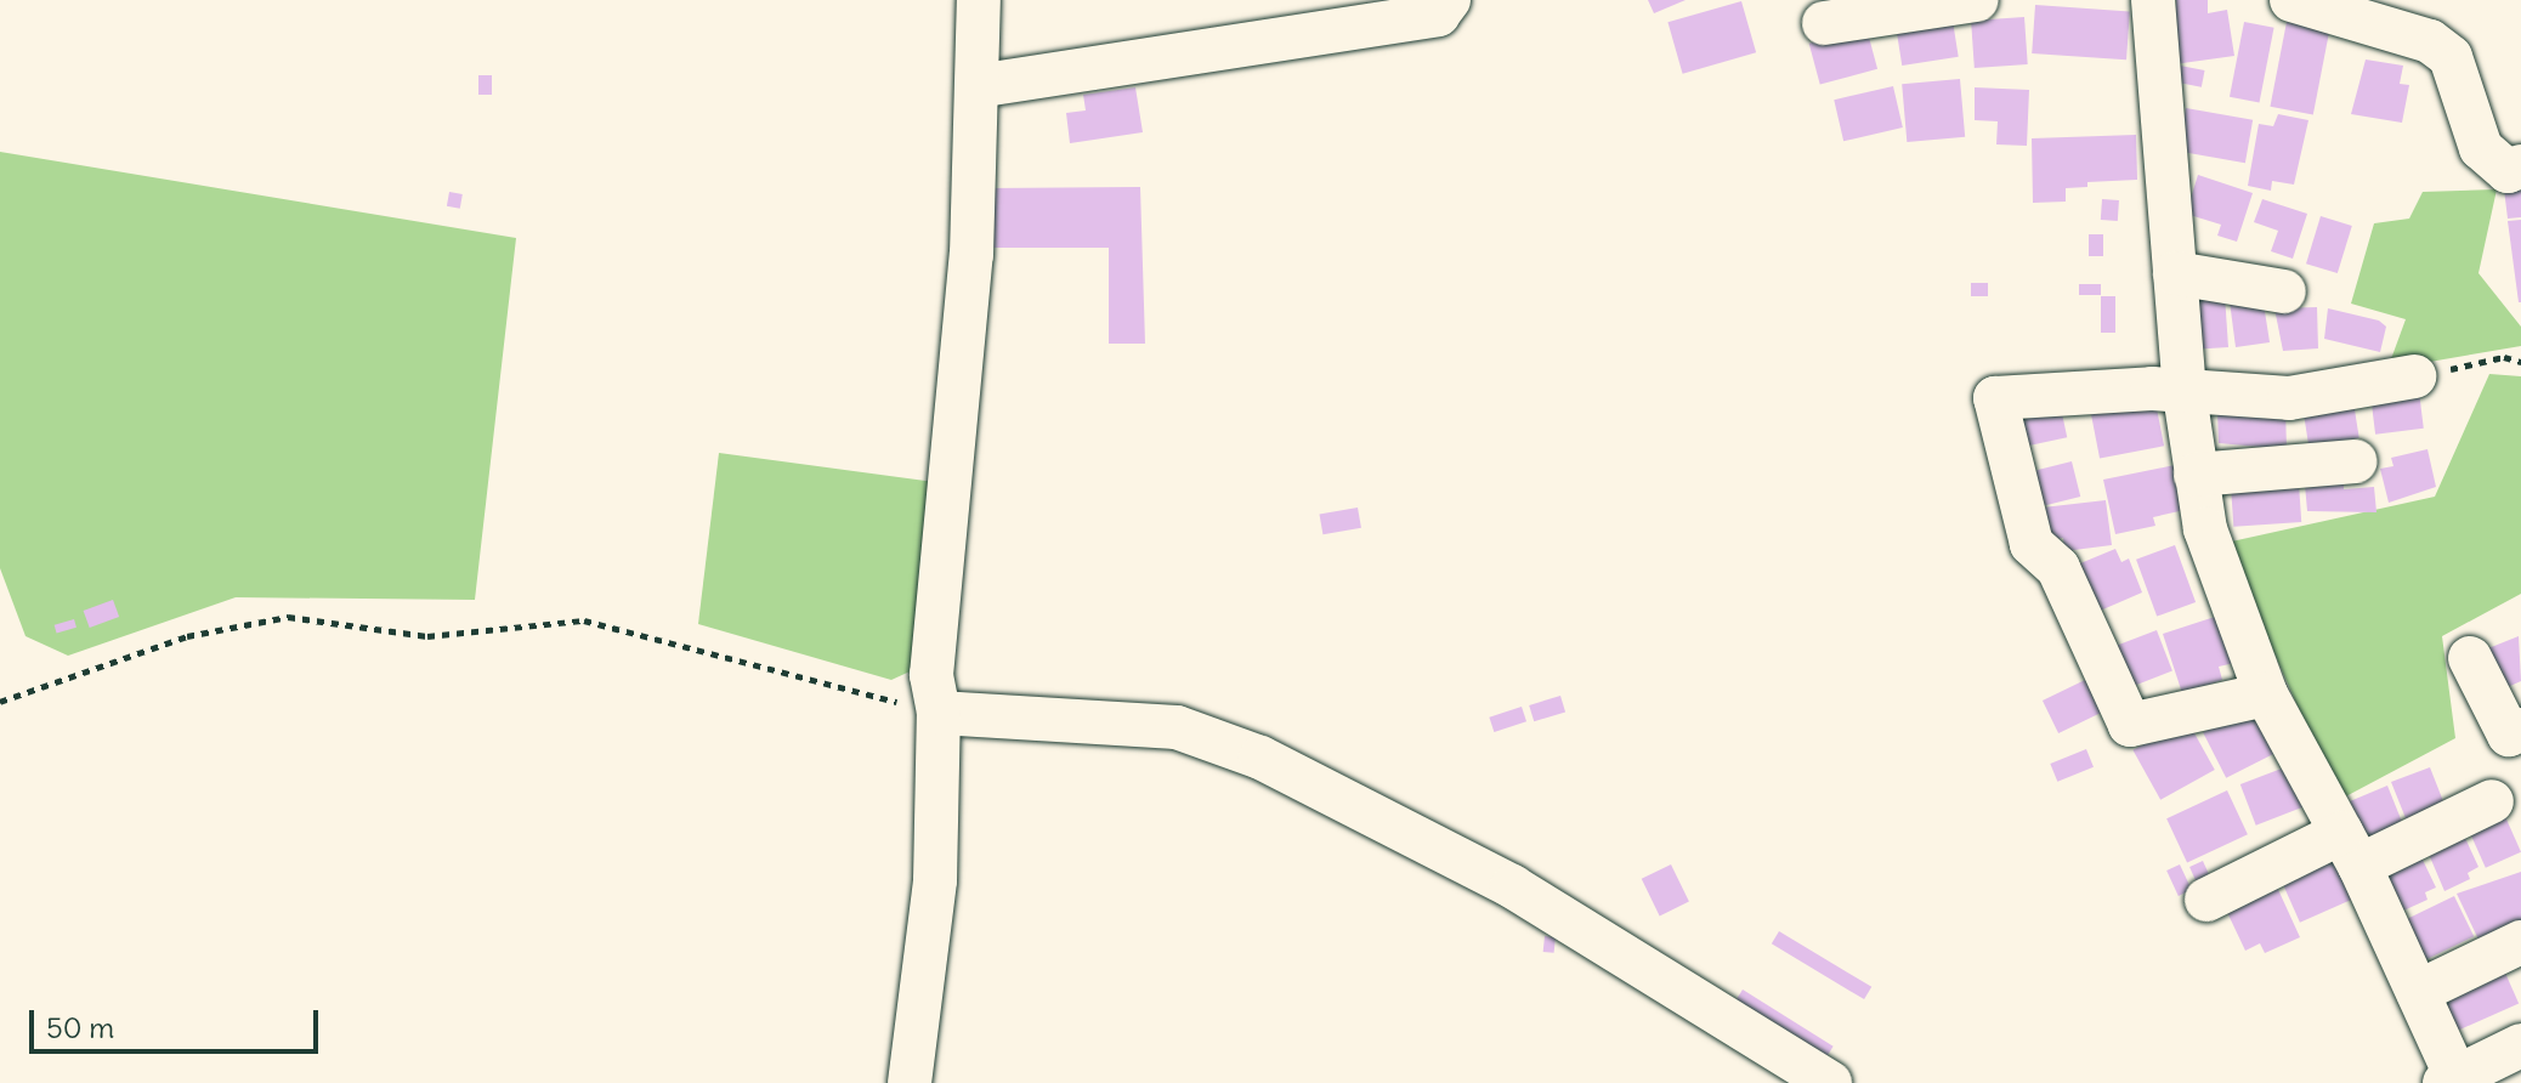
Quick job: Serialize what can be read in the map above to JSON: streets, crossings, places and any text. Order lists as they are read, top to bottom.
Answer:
{
  "scale_bar": "50 m"
}
